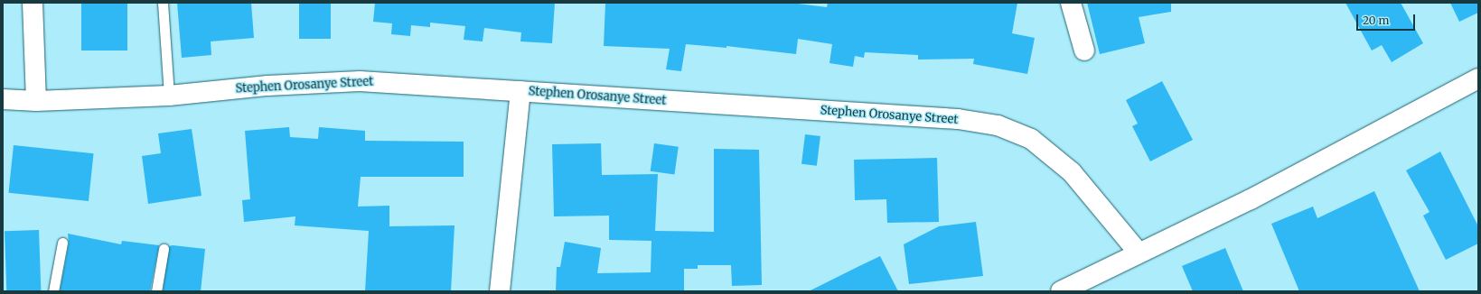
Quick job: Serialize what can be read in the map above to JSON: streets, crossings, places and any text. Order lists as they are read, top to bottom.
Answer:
{
  "streets": {
    "street": ["Stephen Orosanye Street"]
  },
  "scale_bar": "20 m"
}
